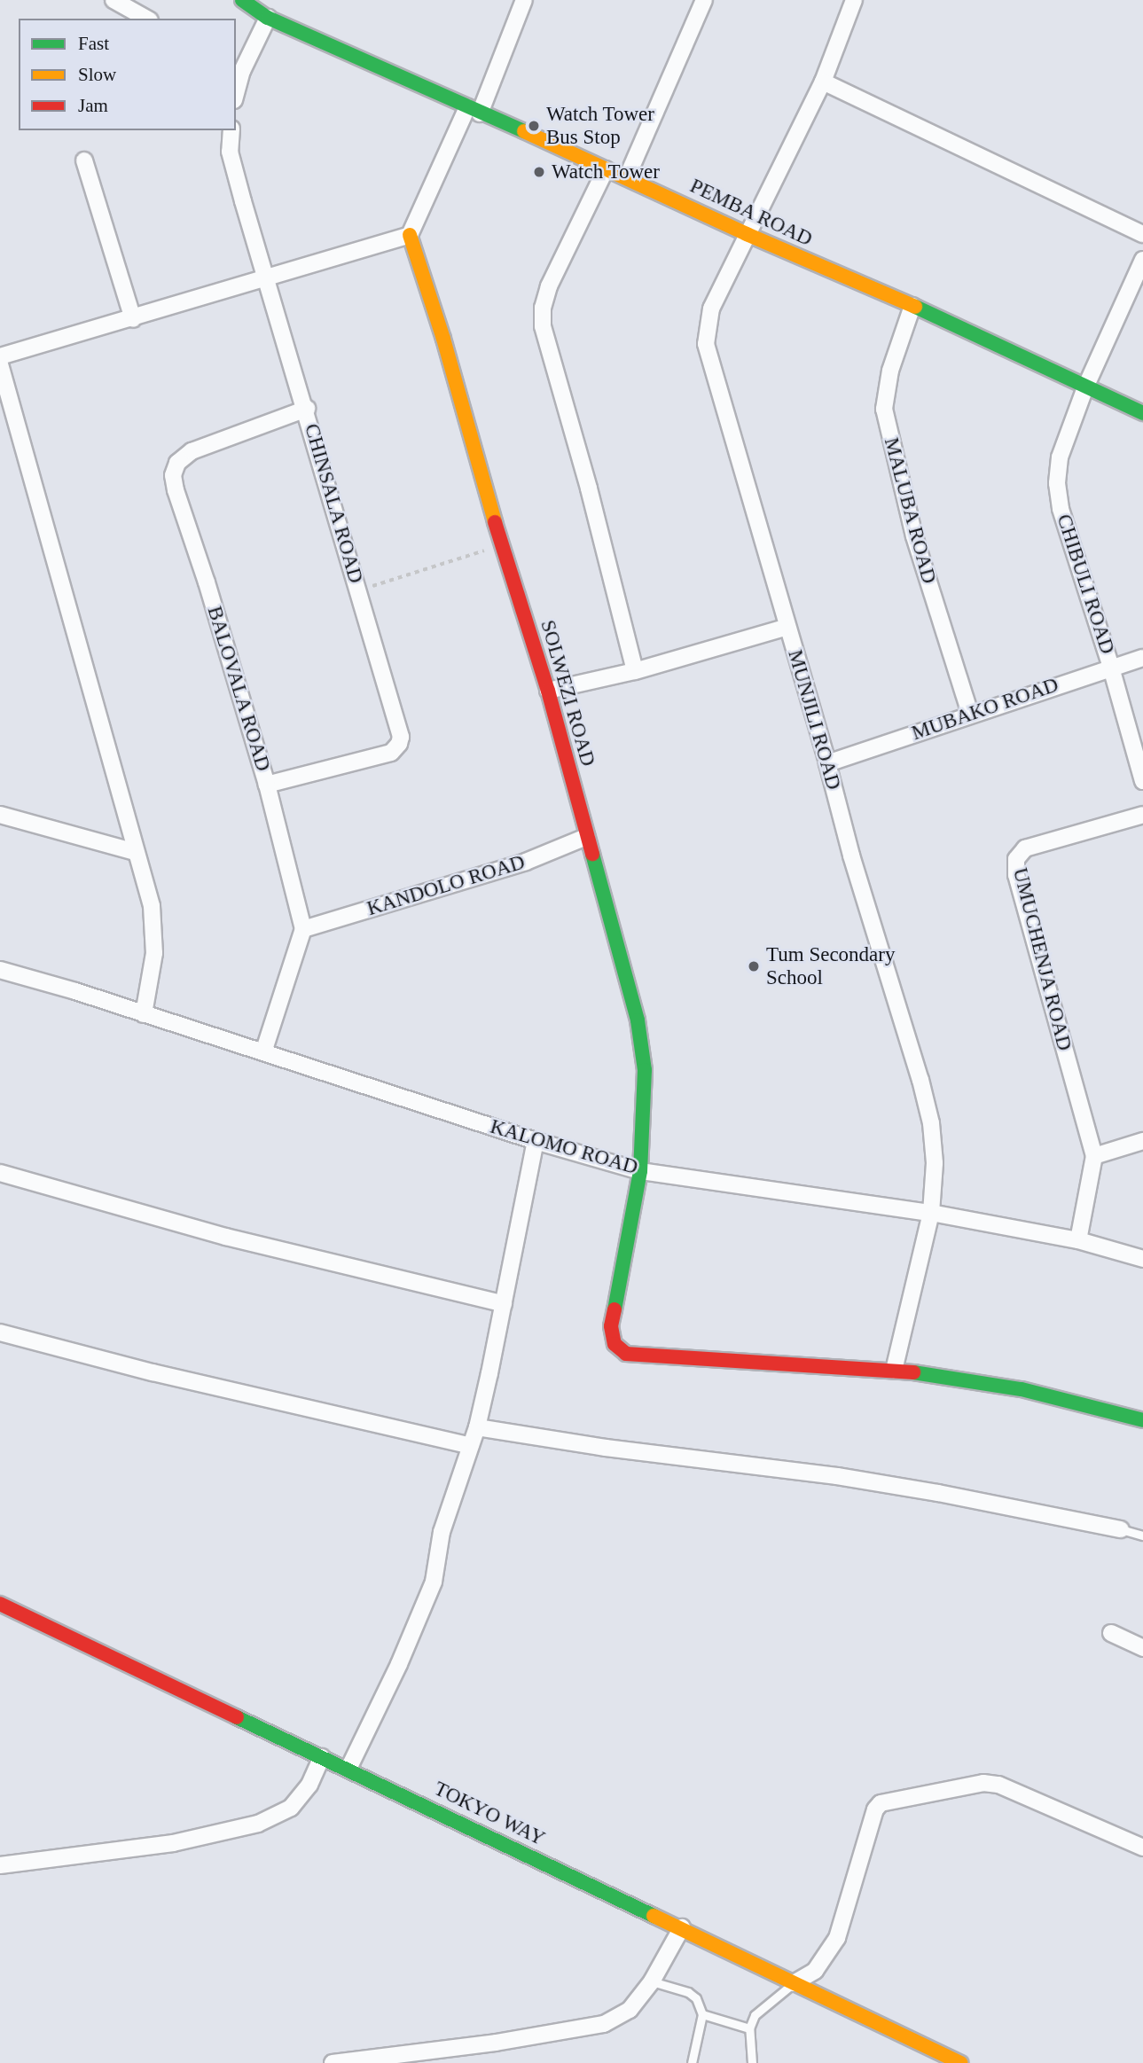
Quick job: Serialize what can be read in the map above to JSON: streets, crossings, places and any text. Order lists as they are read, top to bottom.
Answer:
{
  "streets": {
    "street": [
      "PEMBA ROAD",
      "CHINSALA ROAD",
      "MALUBA ROAD",
      "CHIBULI ROAD",
      "BALOVALA ROAD",
      "SOLWEZI ROAD",
      "MUBAKO ROAD",
      "MUNJILI ROAD",
      "KANDOLO ROAD",
      "UMUCHENJA ROAD",
      "KALOMO ROAD",
      "TOKYO WAY"
    ]
  },
  "crossings": [
    ["PEMBA ROAD", "MALUBA ROAD"],
    ["PEMBA ROAD", "CHIBULI ROAD"],
    ["PEMBA ROAD", "MUNJILI ROAD"],
    ["CHINSALA ROAD", "BALOVALA ROAD"],
    ["MALUBA ROAD", "MUBAKO ROAD"],
    ["CHIBULI ROAD", "MUBAKO ROAD"],
    ["BALOVALA ROAD", "KANDOLO ROAD"],
    ["SOLWEZI ROAD", "MUNJILI ROAD"],
    ["SOLWEZI ROAD", "KANDOLO ROAD"],
    ["SOLWEZI ROAD", "KALOMO ROAD"],
    ["MUBAKO ROAD", "MUNJILI ROAD"],
    ["MUNJILI ROAD", "KALOMO ROAD"]
  ],
  "places": ["Watch Tower Bus Stop", "Watch Tower", "Tum Secondary School"],
  "legend": ["Fast", "Slow", "Jam"]
}
